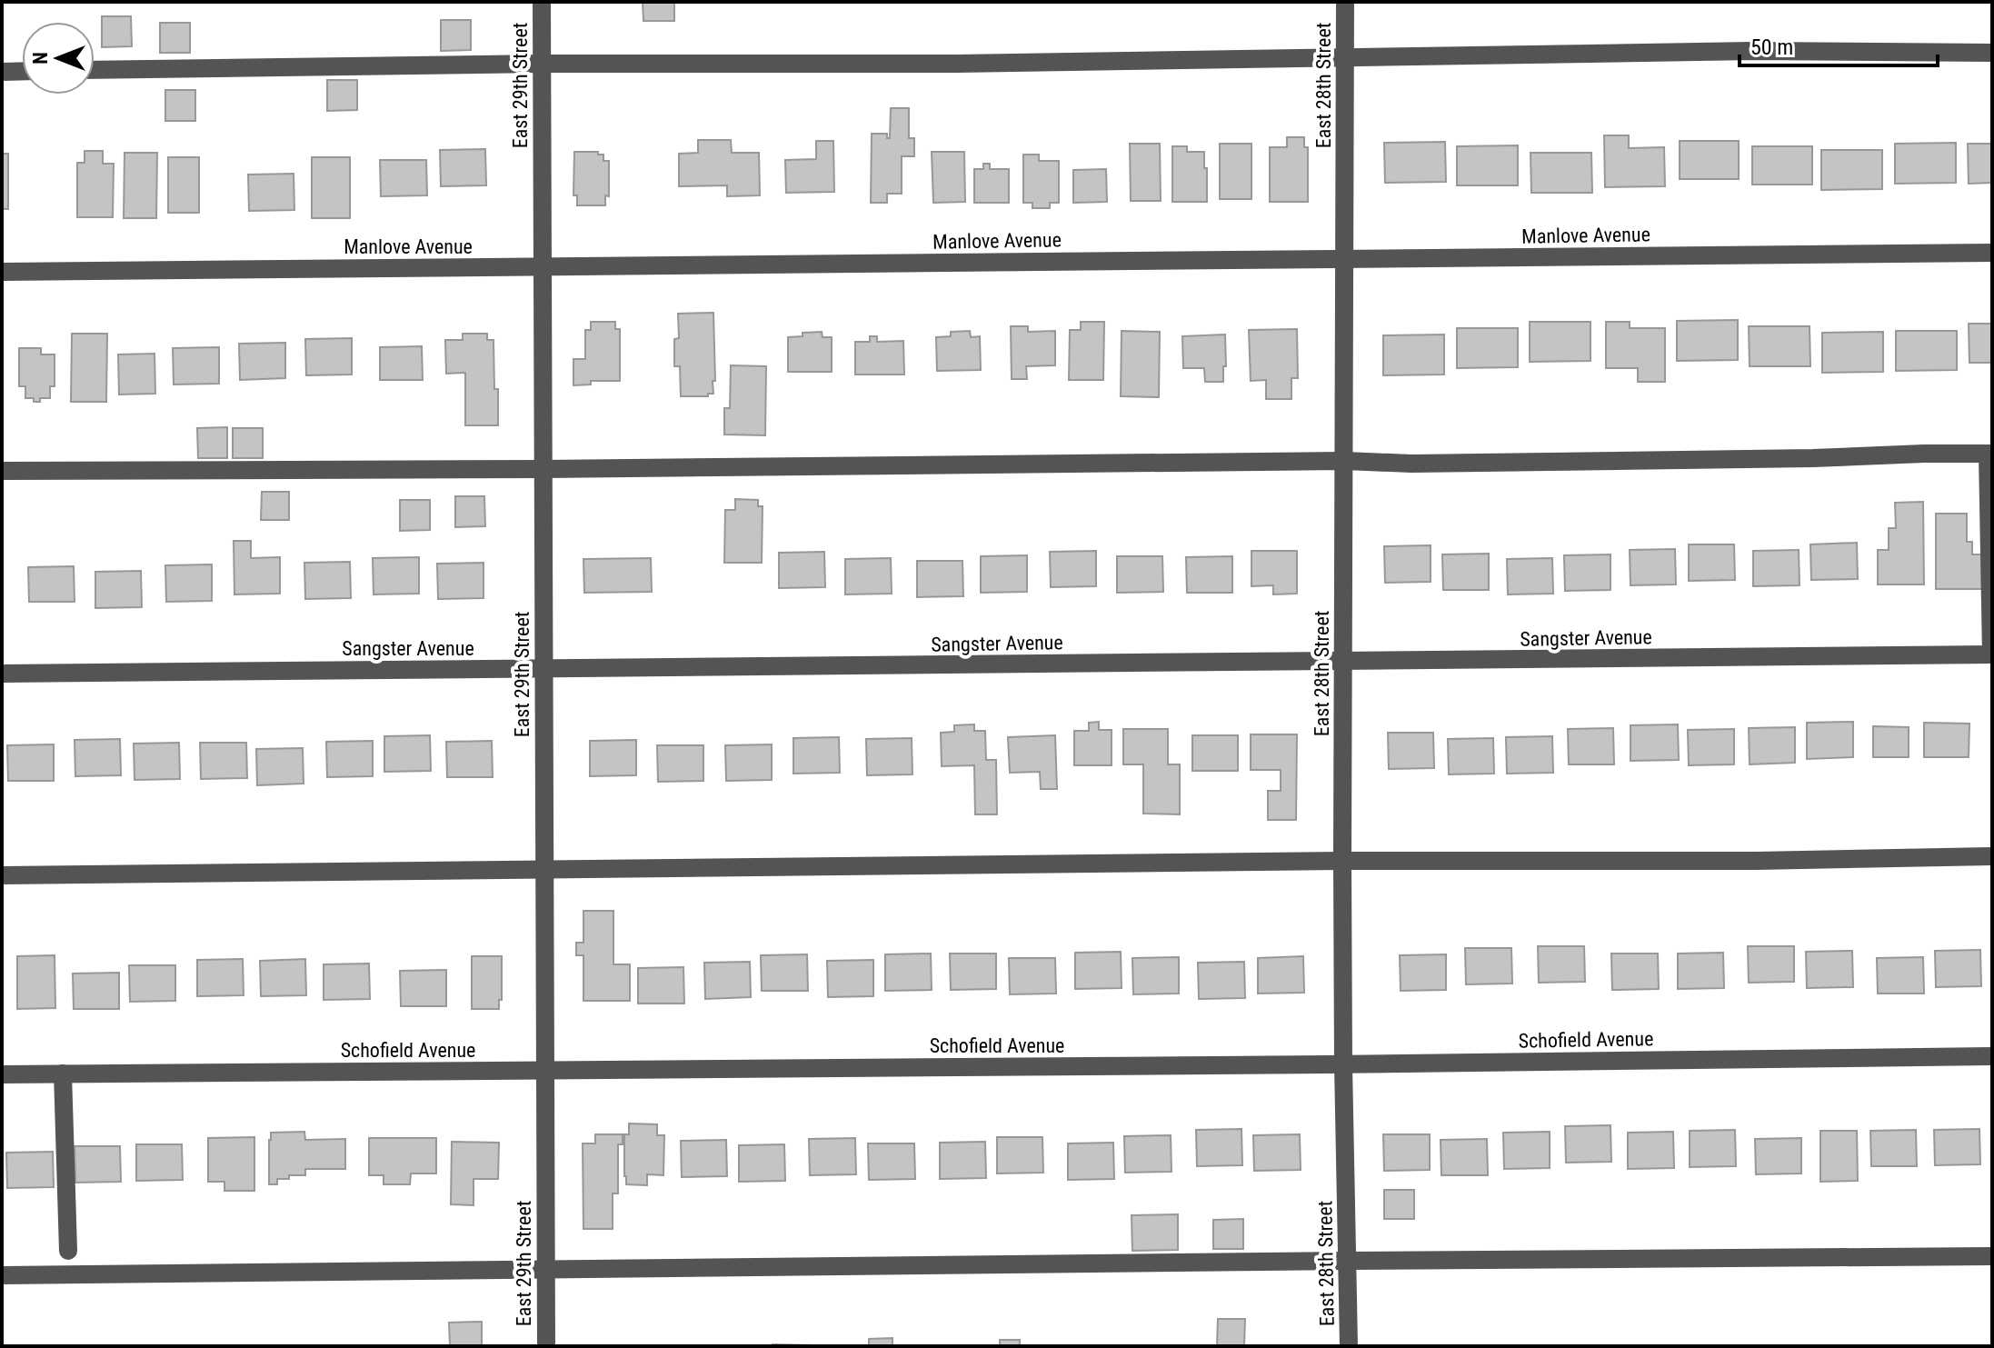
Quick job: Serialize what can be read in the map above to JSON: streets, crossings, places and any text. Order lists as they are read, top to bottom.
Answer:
{
  "streets": {
    "street": [
      "East 29th Street",
      "East 28th Street",
      "Manlove Avenue",
      "Sangster Avenue",
      "Schofield Avenue"
    ]
  },
  "crossings": [
    ["East 29th Street", "Manlove Avenue"],
    ["East 29th Street", "Sangster Avenue"],
    ["East 29th Street", "Schofield Avenue"],
    ["East 28th Street", "Manlove Avenue"],
    ["East 28th Street", "Sangster Avenue"],
    ["East 28th Street", "Schofield Avenue"]
  ],
  "scale_bar": "50 m",
  "north": "left"
}
